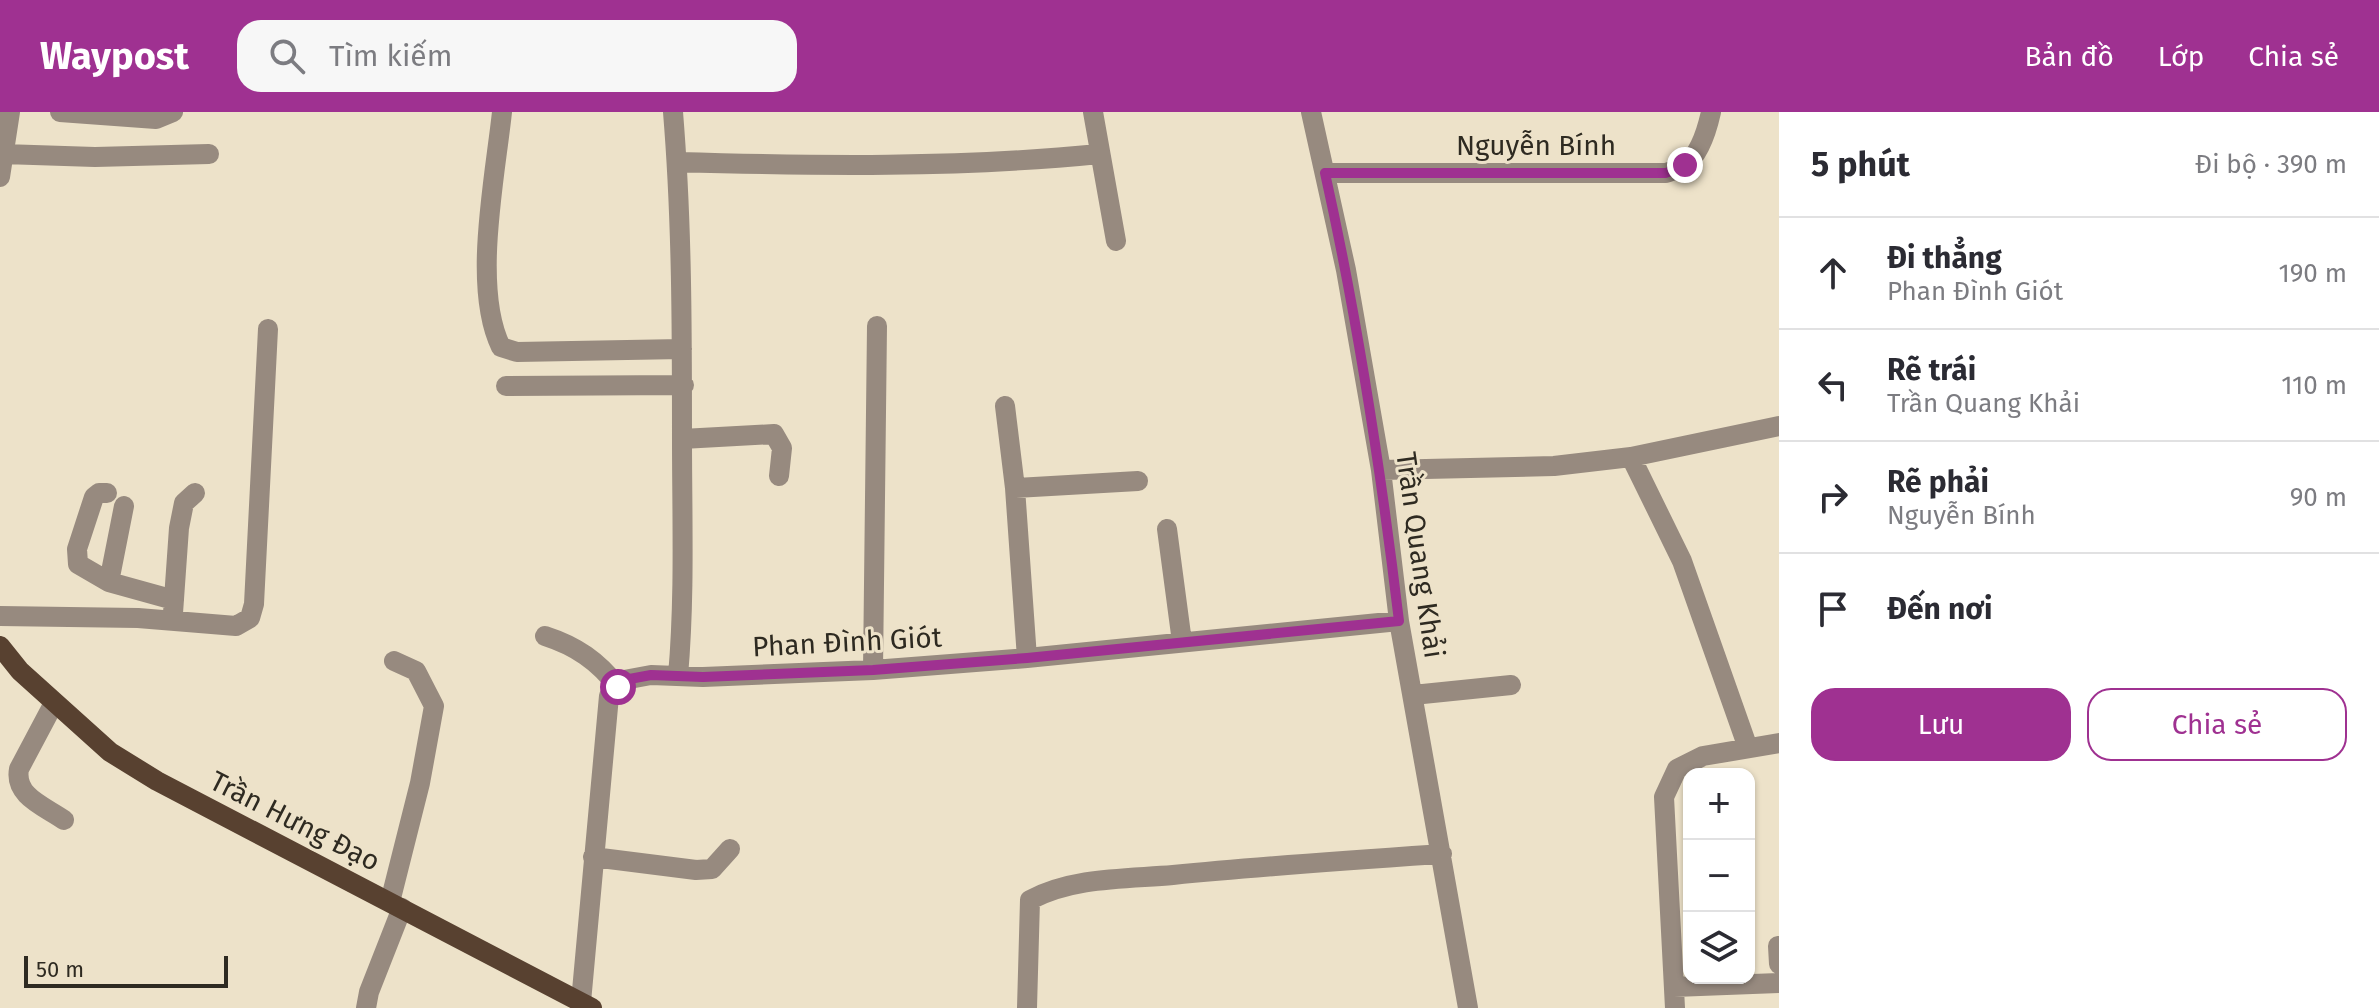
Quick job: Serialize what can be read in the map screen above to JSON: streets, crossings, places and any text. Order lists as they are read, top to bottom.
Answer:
{
  "streets": {
    "main road": ["Trần Hưng Đạo"],
    "street": ["Nguyễn Bính", "Trần Quang Khải", "Phan Đình Giót"]
  },
  "crossings": [
    ["Nguyễn Bính", "Trần Quang Khải"],
    ["Trần Quang Khải", "Phan Đình Giót"]
  ],
  "scale_bar": "50 m",
  "page": {
    "header": "Waypost",
    "search": "Tìm kiếm",
    "nav": ["Bản đồ", "Lớp", "Chia sẻ"],
    "heading": ["5 phút", "Đi bộ · 390 m"],
    "list": [
      ["Đi thẳng", "Phan Đình Giót", "190 m"],
      ["Rẽ trái", "Trần Quang Khải", "110 m"],
      ["Rẽ phải", "Nguyễn Bính", "90 m"],
      "Đến nơi"
    ],
    "buttons": ["Lưu", "Chia sẻ"],
    "map_buttons": ["+", "−"],
    "scale": "50 m"
  }
}
